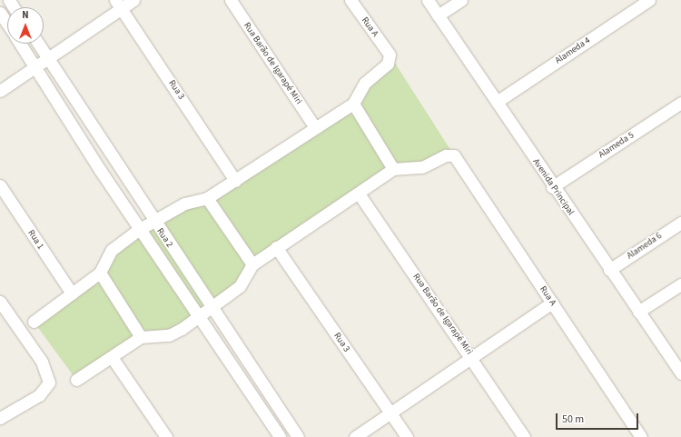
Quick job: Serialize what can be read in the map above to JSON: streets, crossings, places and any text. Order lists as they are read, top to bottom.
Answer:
{
  "streets": {
    "street": [
      "Rua A",
      "Alameda 4",
      "Rua Barão de Igarapé Miri",
      "Rua 3",
      "Alameda 5",
      "Avenida Principal",
      "Rua 2",
      "Rua 1",
      "Alameda 6"
    ]
  },
  "crossings": [
    ["Alameda 4", "Avenida Principal"],
    ["Alameda 5", "Avenida Principal"],
    ["Avenida Principal", "Alameda 6"]
  ],
  "scale_bar": "50 m",
  "north": "top"
}
